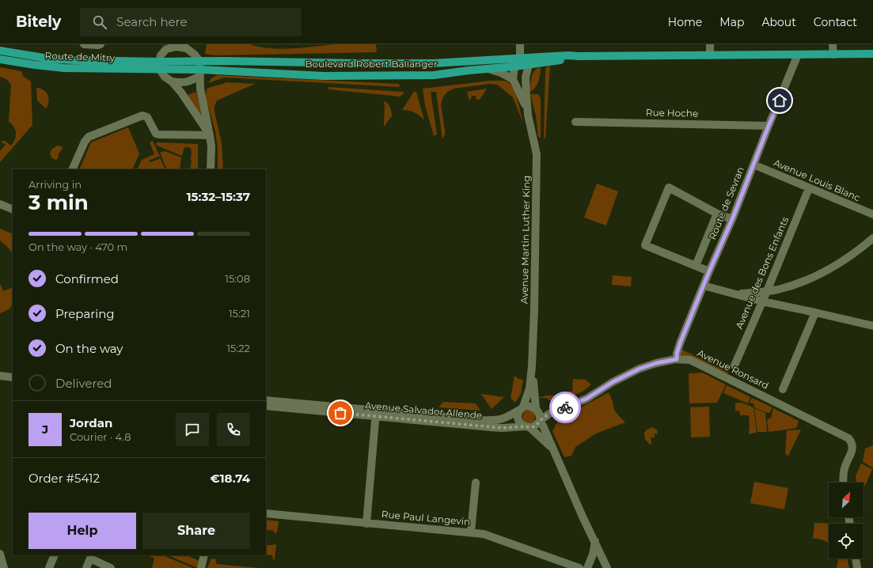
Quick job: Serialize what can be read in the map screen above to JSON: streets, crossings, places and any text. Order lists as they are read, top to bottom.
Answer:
{
  "streets": {
    "main road": ["Route de Mitry", "Boulevard Robert Ballanger"],
    "street": [
      "Rue Hoche",
      "Avenue Louis Blanc",
      "Route de Sevran",
      "Avenue Martin Luther King",
      "Avenue des Bons Enfants",
      "Avenue Ronsard",
      "Avenue Salvador Allende",
      "Rue Paul Langevin"
    ]
  },
  "crossings": [
    ["Route de Mitry", "Boulevard Robert Ballanger"],
    ["Boulevard Robert Ballanger", "Route de Sevran"],
    ["Boulevard Robert Ballanger", "Avenue Martin Luther King"],
    ["Rue Hoche", "Route de Sevran"],
    ["Avenue Louis Blanc", "Route de Sevran"],
    ["Avenue Louis Blanc", "Avenue des Bons Enfants"],
    ["Route de Sevran", "Avenue Ronsard"],
    ["Avenue Martin Luther King", "Avenue Ronsard"],
    ["Avenue Martin Luther King", "Avenue Salvador Allende"],
    ["Avenue Ronsard", "Avenue Salvador Allende"]
  ],
  "north": "top right",
  "page": {
    "header": "Bitely",
    "search": "Search here",
    "nav": [
      "Home",
      "Map",
      "About",
      "Contact"
    ],
    "heading": ["3 min", "Arriving in", "15:32–15:37"],
    "panel": [
      "Jordan",
      "Courier · 4.8",
      "Order #5412",
      "€18.74"
    ],
    "bar": "On the way · 470 m",
    "list": [
      ["Confirmed", "15:08"],
      ["Preparing", "15:21"],
      ["On the way", "15:22"],
      "Delivered"
    ],
    "round": "J",
    "buttons": ["Help", "Share"]
  }
}
